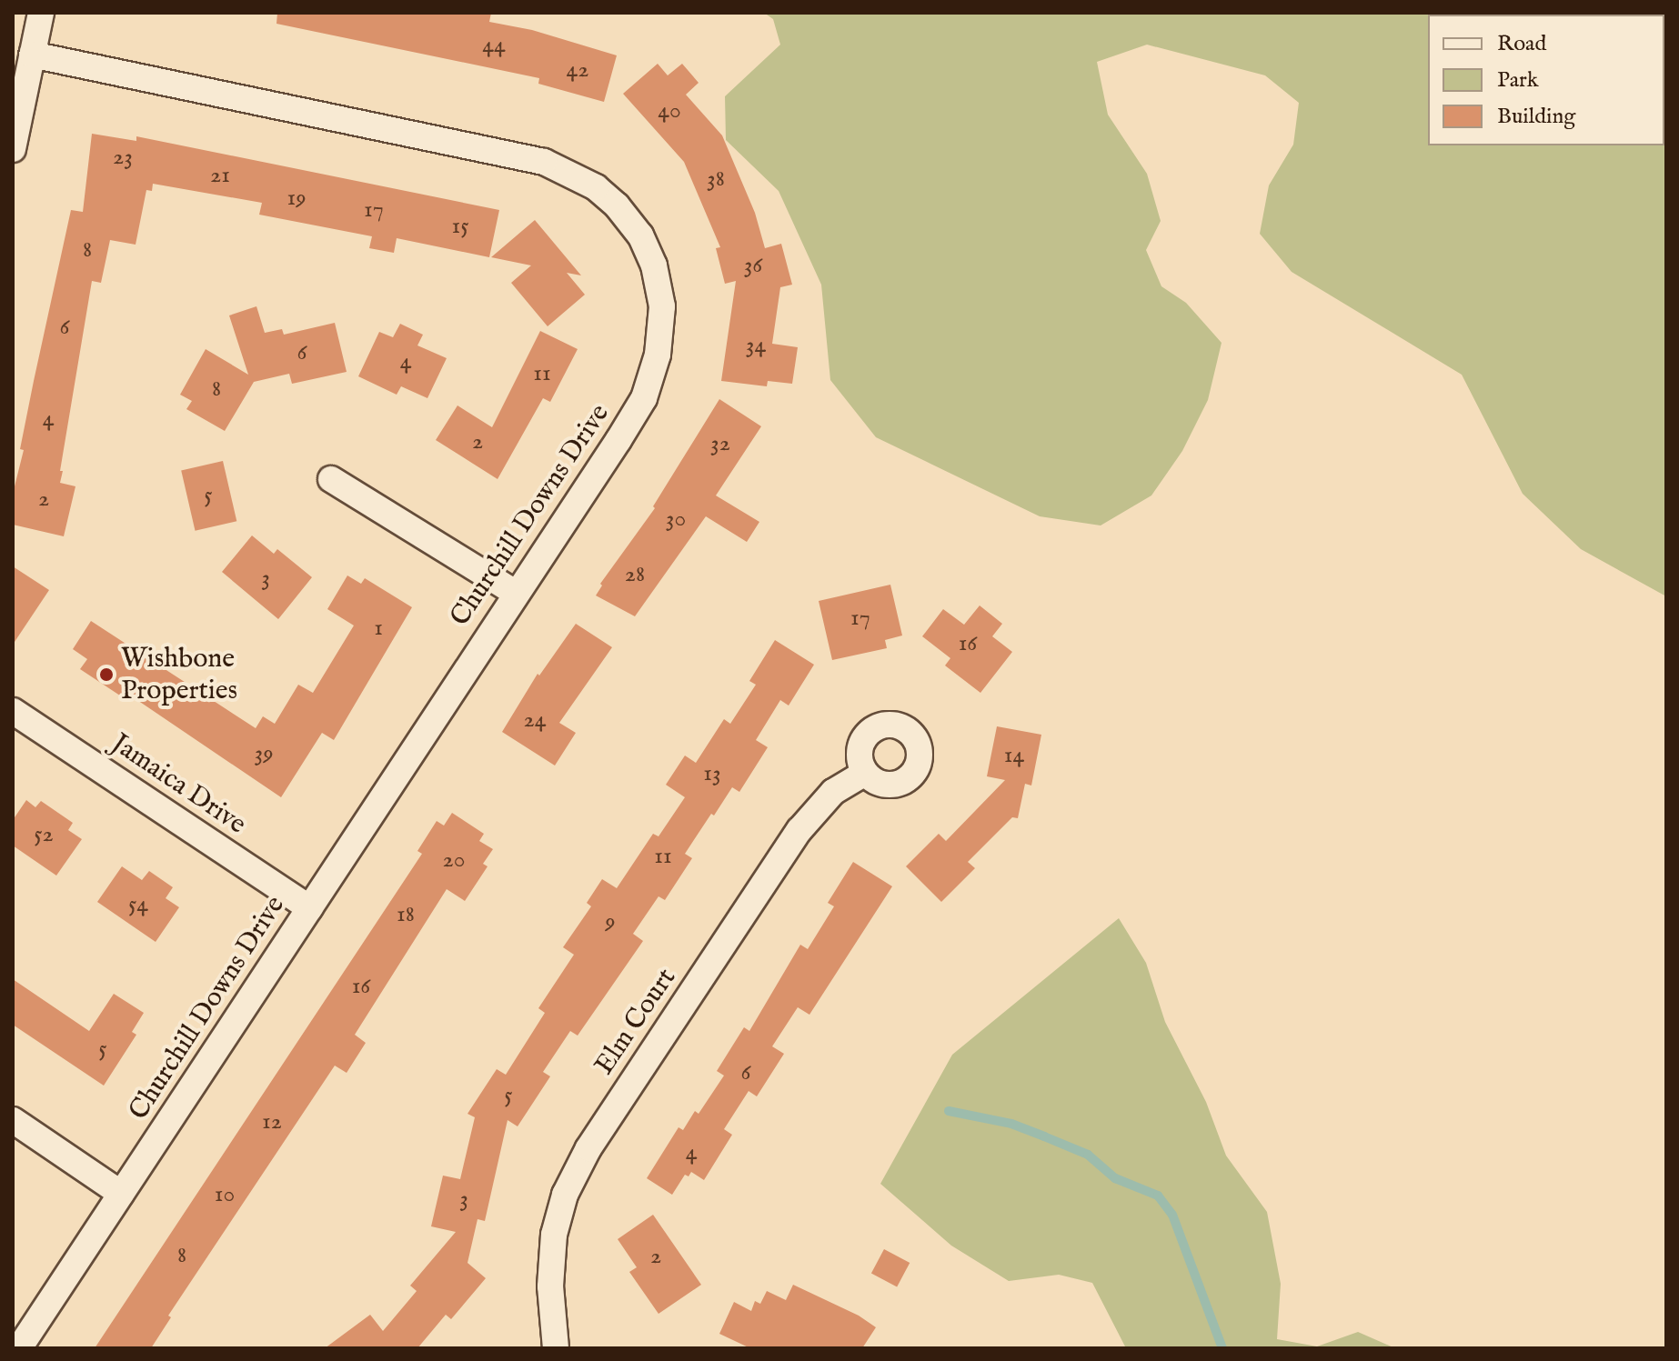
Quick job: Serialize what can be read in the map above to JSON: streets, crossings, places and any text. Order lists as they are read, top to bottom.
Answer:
{
  "streets": {
    "street": ["Churchill Downs Drive", "Jamaica Drive", "Elm Court"]
  },
  "crossings": [
    ["Churchill Downs Drive", "Jamaica Drive"]
  ],
  "places": ["Wishbone Properties"],
  "house_numbers": [
    "44",
    "42",
    "40",
    "23",
    "21",
    "38",
    "19",
    "17",
    "15",
    "8",
    "36",
    "6",
    "34",
    "6",
    "4",
    "11",
    "8",
    "4",
    "2",
    "32",
    "5",
    "2",
    "30",
    "28",
    "3",
    "17",
    "1",
    "16",
    "24",
    "39",
    "14",
    "13",
    "52",
    "11",
    "20",
    "54",
    "18",
    "9",
    "16",
    "5",
    "6",
    "5",
    "12",
    "4",
    "10",
    "3",
    "8",
    "2"
  ],
  "legend": ["Road", "Park", "Building"]
}
